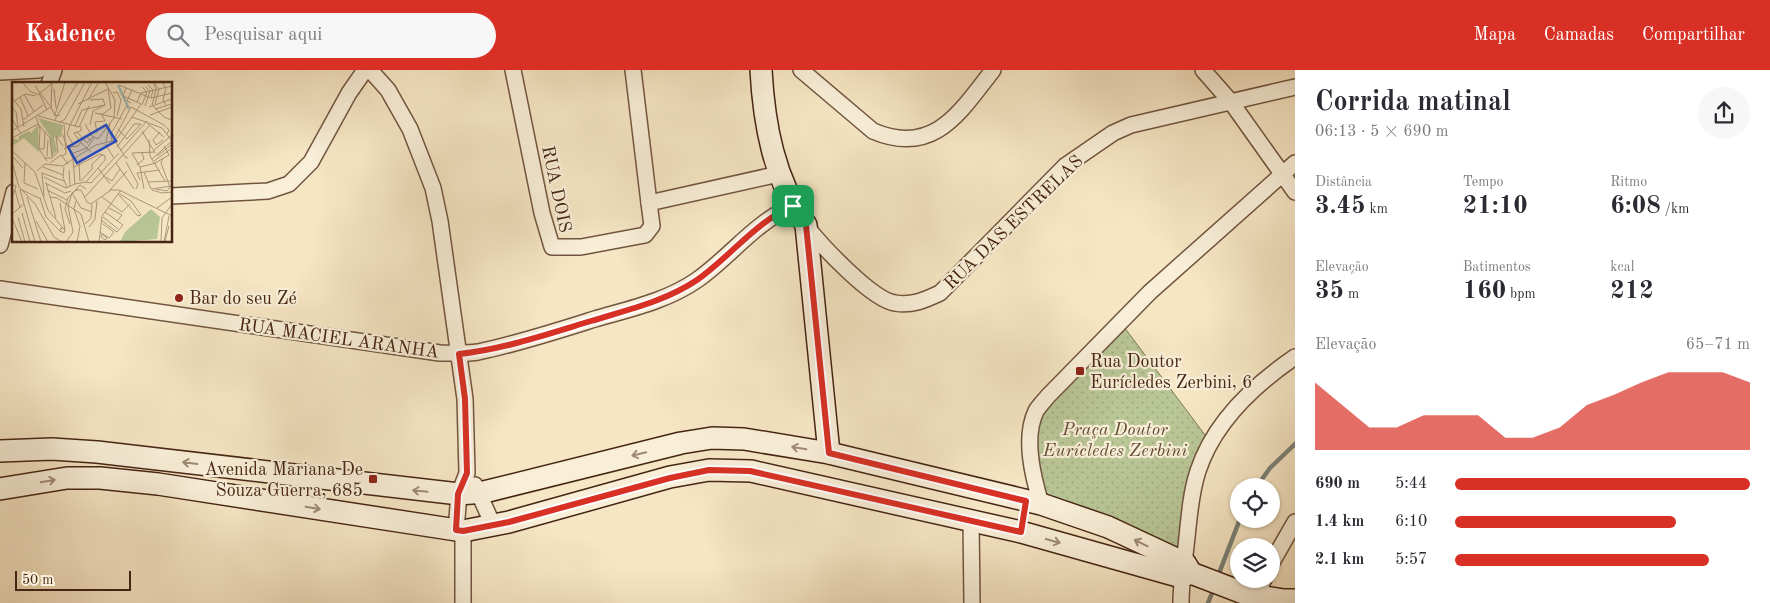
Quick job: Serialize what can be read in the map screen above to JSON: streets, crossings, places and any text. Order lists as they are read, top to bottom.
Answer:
{
  "streets": {
    "main road": ["RUA DAS ESTRELAS"],
    "street": ["RUA DOIS", "RUA MACIEL ARANHA"]
  },
  "crossings": [
    ["RUA DAS ESTRELAS", "RUA MACIEL ARANHA"]
  ],
  "parks": ["Praça Doutor Eurícledes Zerbini"],
  "places": {
    "other": ["Bar do seu Zé"],
    "transit": ["Rua Doutor Eurícledes Zerbini, 6", "Avenida Mariana De Souza Guerra, 685"]
  },
  "scale_bar": "50 m",
  "page": {
    "header": "Kadence",
    "search": "Pesquisar aqui",
    "nav": ["Mapa", "Camadas", "Compartilhar"],
    "heading": ["Corrida matinal", "06:13 · 5 × 690 m"],
    "stats": [
      ["Distância", "3.45 km"],
      ["Tempo", "21:10"],
      ["Ritmo", "6:08 /km"],
      ["Elevação", "35 m"],
      ["Batimentos", "160 bpm"],
      ["kcal", "212"]
    ],
    "chart": ["Elevação", "65–71 m"],
    "list": [
      {
        "name": "690 m",
        "note": "5:44"
      },
      {
        "name": "1.4 km",
        "note": "6:10"
      },
      {
        "name": "2.1 km",
        "note": "5:57"
      }
    ],
    "scale": "50 m"
  }
}
